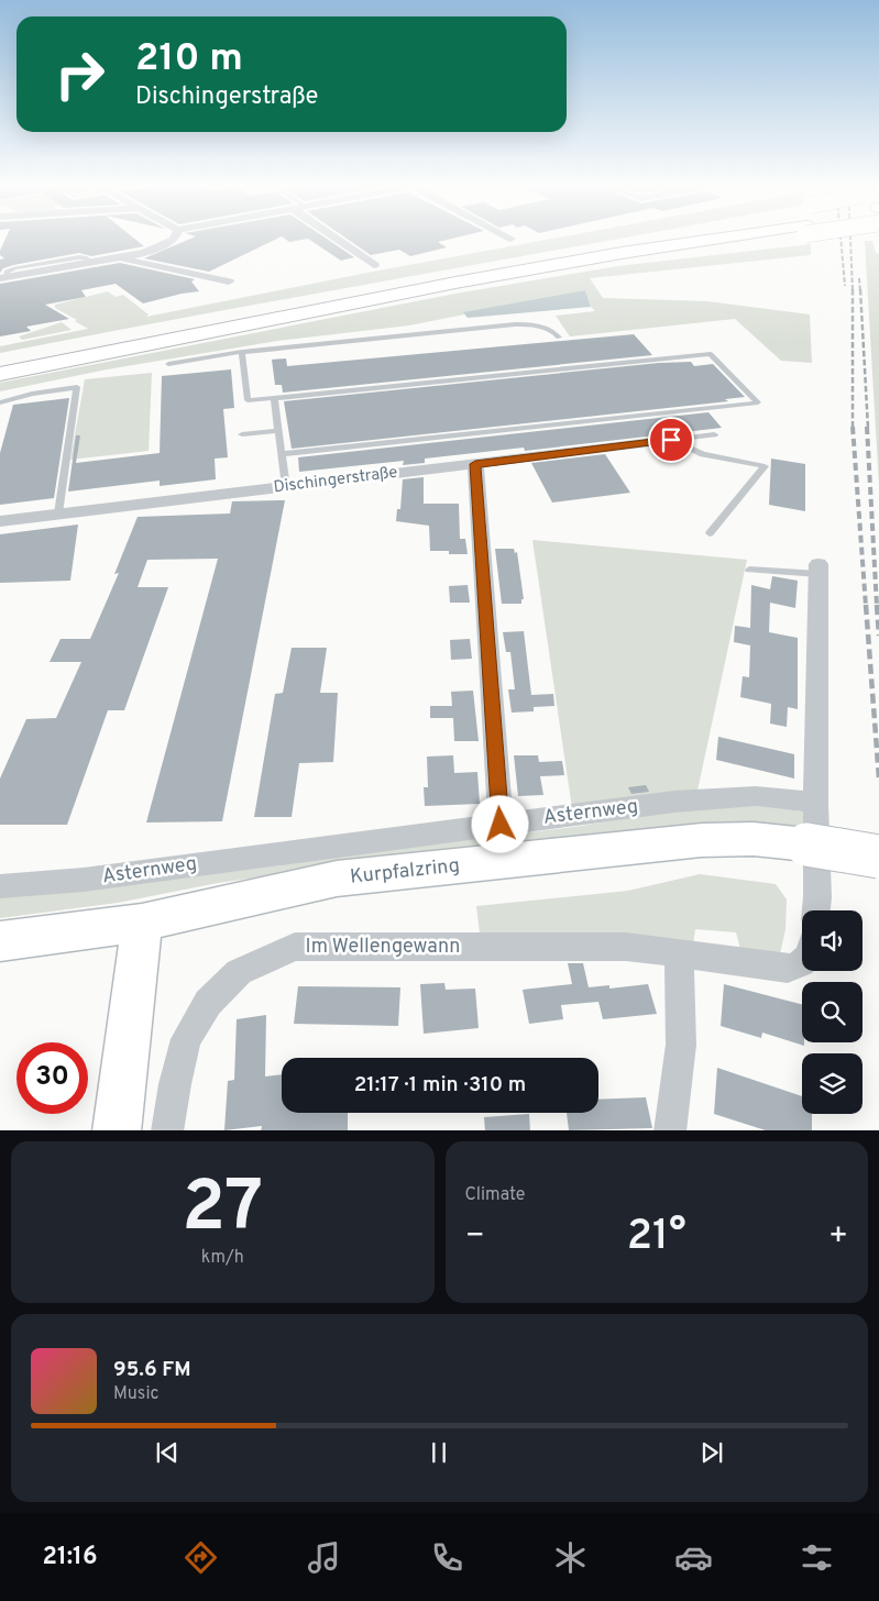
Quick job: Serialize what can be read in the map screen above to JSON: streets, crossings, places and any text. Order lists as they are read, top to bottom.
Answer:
{
  "streets": {
    "main road": ["Kurpfalzring"],
    "street": ["Dischingerstraße", "Asternweg", "Im Wellengewann"]
  },
  "page": {
    "turn": ["210 m", "Dischingerstraße"],
    "limit": "30",
    "trip": "21:17 · 1 min · 310 m",
    "tile": [
      ["27", "km/h"],
      "Climate"
    ],
    "heat": ["−", "21°", "+"],
    "song": ["95.6 FM", "Music"],
    "tabs": "21:16"
  }
}
